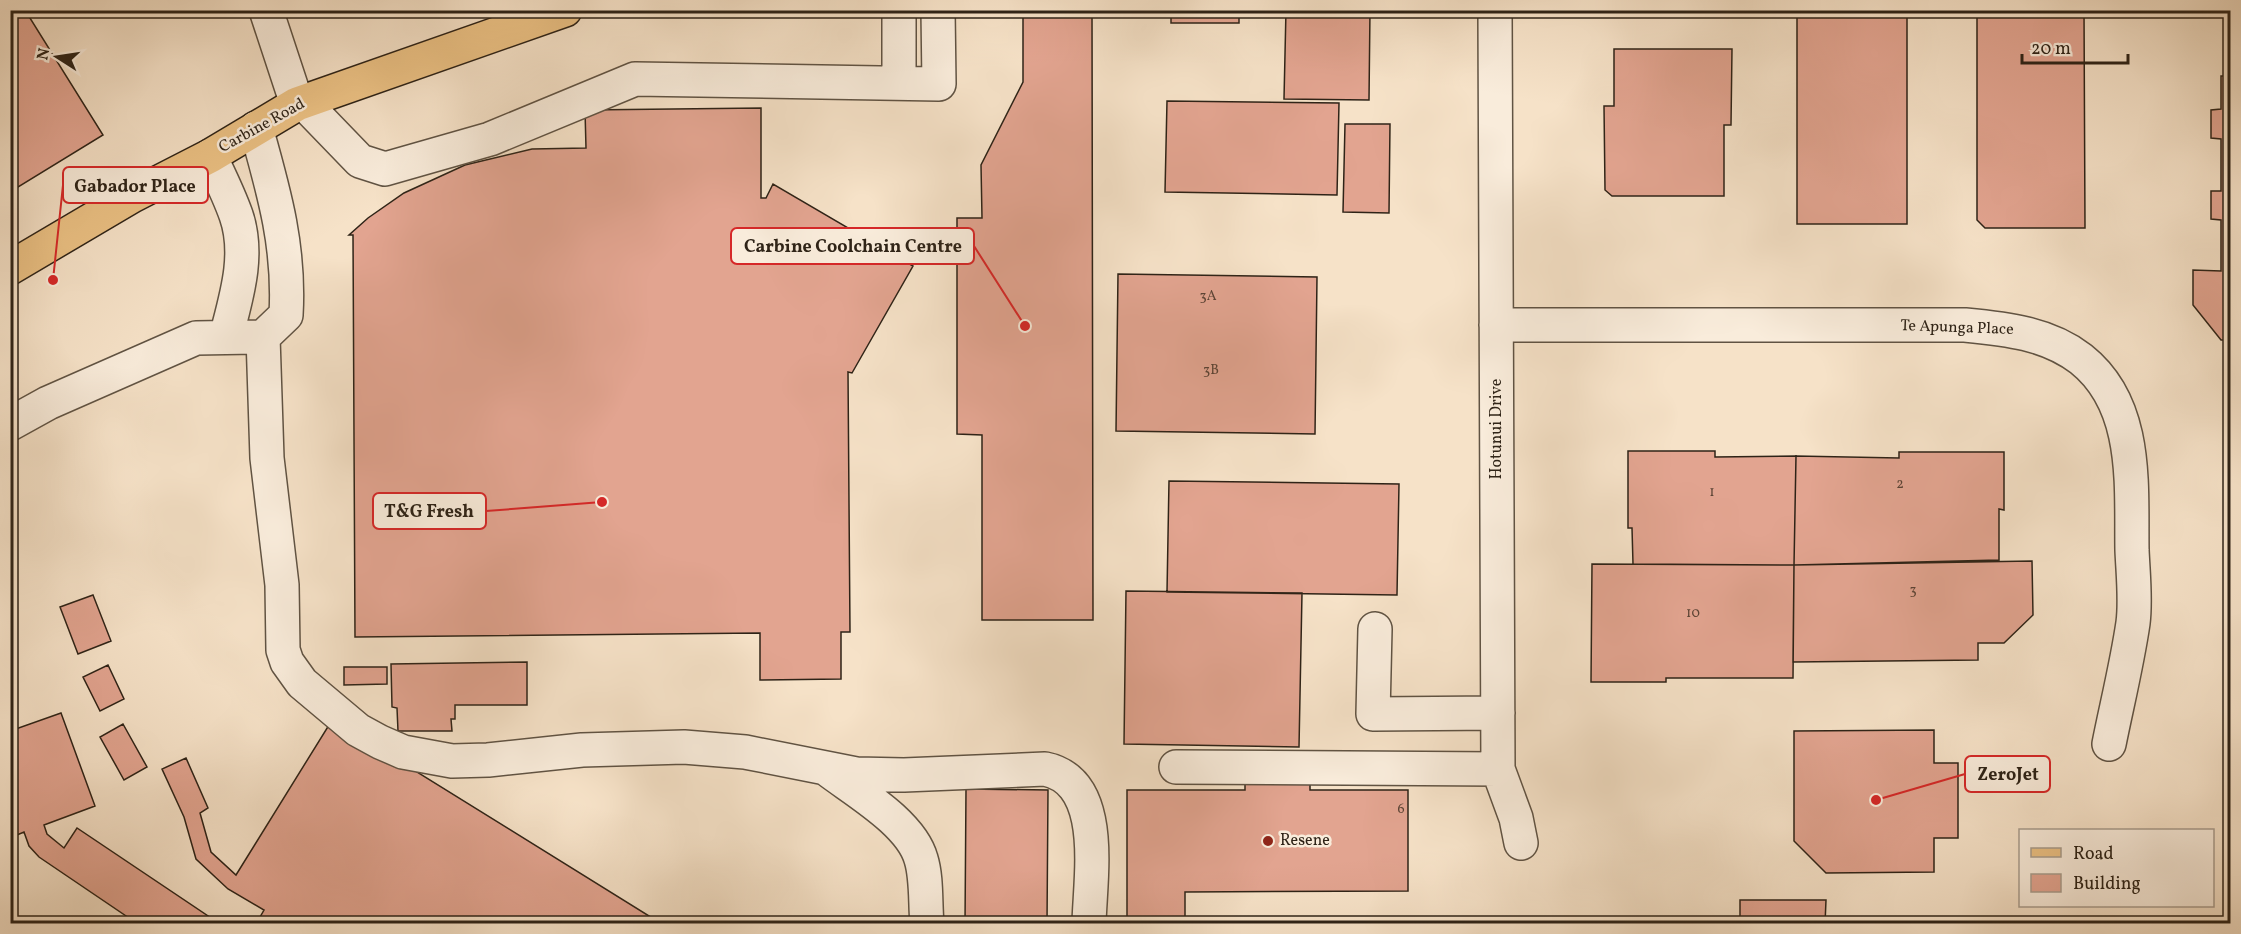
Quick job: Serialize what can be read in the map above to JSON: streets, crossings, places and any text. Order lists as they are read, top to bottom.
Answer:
{
  "streets": {
    "main road": ["Carbine Road"],
    "street": ["Te Apunga Place", "Hotunui Drive"]
  },
  "crossings": [
    ["Te Apunga Place", "Hotunui Drive"]
  ],
  "places": [
    "Gabador Place",
    "Carbine Coolchain Centre",
    "T&G Fresh",
    "ZeroJet",
    "Resene"
  ],
  "house_numbers": [
    "3A",
    "3B",
    "2",
    "1",
    "3",
    "10",
    "6"
  ],
  "legend": ["Road", "Building"],
  "scale_bar": "20 m",
  "north": "left"
}
